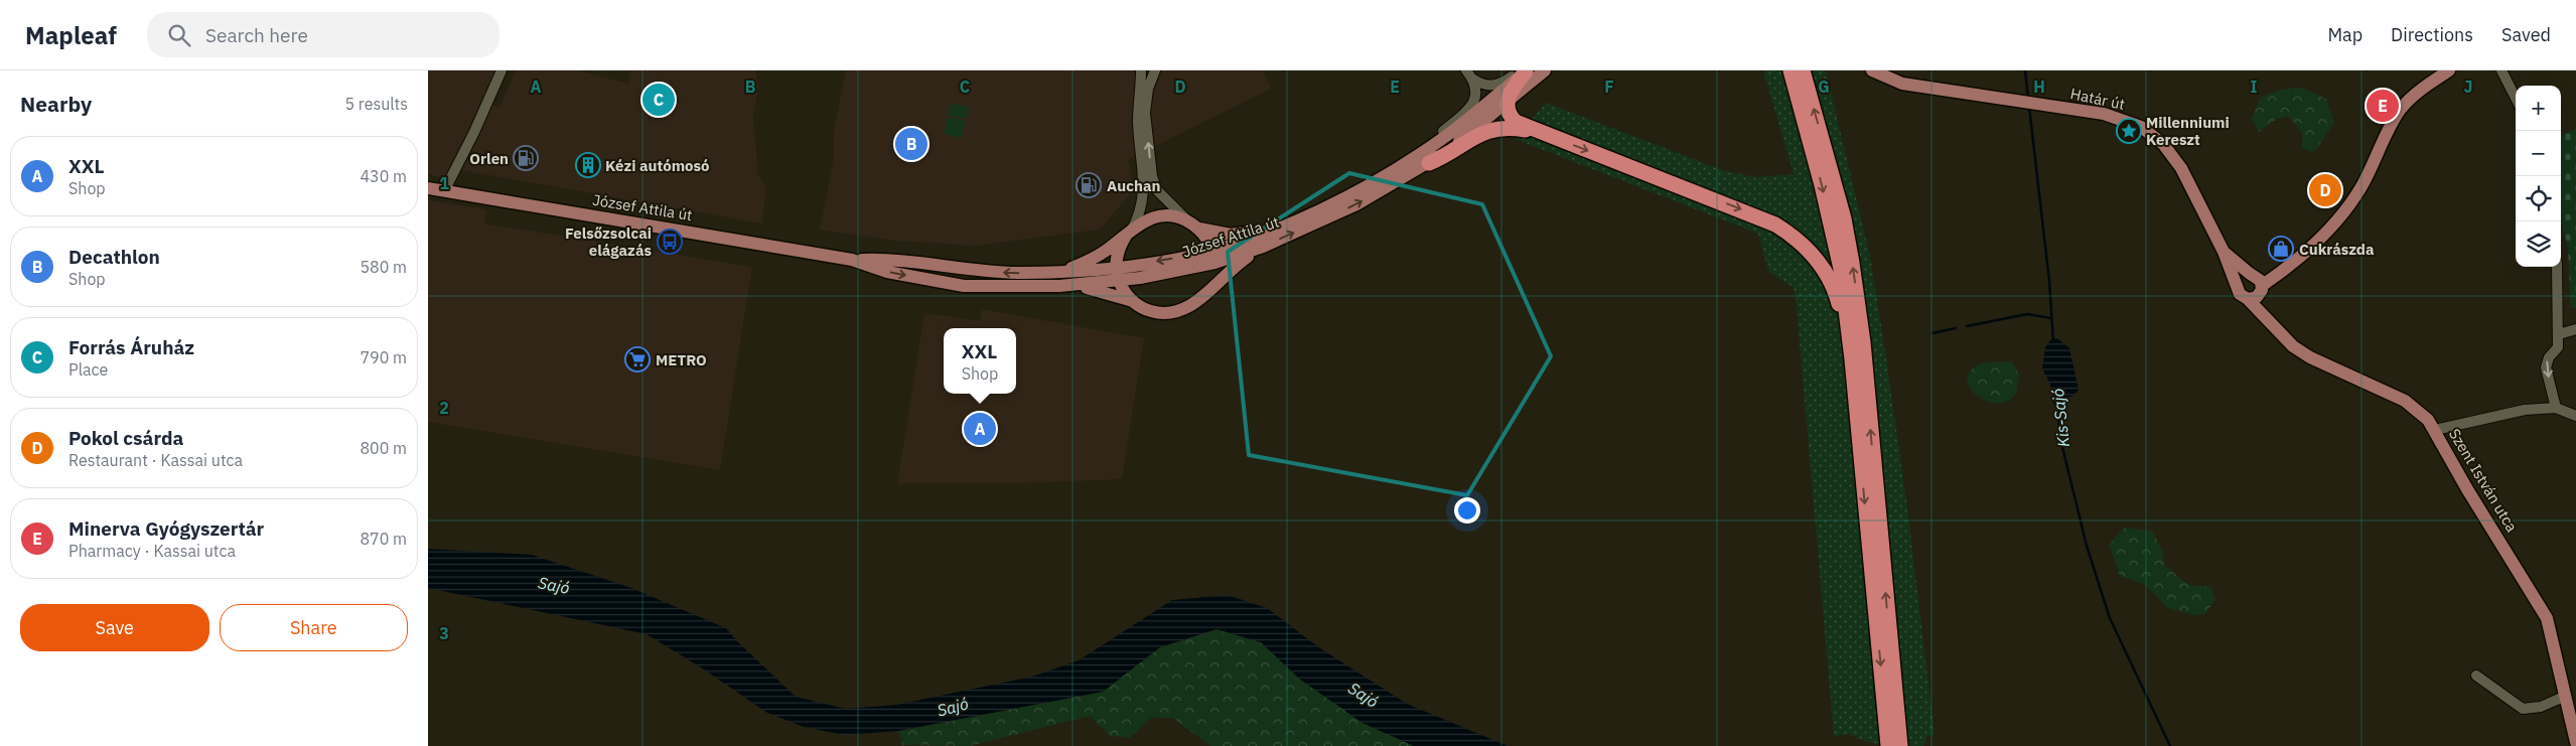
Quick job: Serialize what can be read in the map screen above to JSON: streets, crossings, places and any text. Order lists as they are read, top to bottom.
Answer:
{
  "streets": {
    "main road": ["Határ út", "József Attila út", "Szent István utca"]
  },
  "crossings": [
    ["Határ út", "Szent István utca"]
  ],
  "water": ["Kis-Sajó", "Sajó"],
  "places": {
    "place": ["Millenniumi Kereszt"],
    "fuel station": ["Orlen", "Auchan"],
    "building": ["Kézi autómosó"],
    "bus stop": ["Felsőzsolcai elágazás"],
    "shop": ["Cukrászda"],
    "supermarket": ["METRO"]
  },
  "page": {
    "header": "Mapleaf",
    "search": "Search here",
    "nav": ["Map", "Directions", "Saved"],
    "heading": ["Nearby", "5 results"],
    "pins": [
      "C",
      "E",
      "B",
      "D",
      "A"
    ],
    "map_buttons": ["+", "−"],
    "list": [
      {
        "mark": "A",
        "name": "XXL",
        "note": "Shop",
        "value": "430 m"
      },
      {
        "mark": "B",
        "name": "Decathlon",
        "note": "Shop",
        "value": "580 m"
      },
      {
        "mark": "C",
        "name": "Forrás Áruház",
        "note": "Place",
        "value": "790 m"
      },
      {
        "mark": "D",
        "name": "Pokol csárda",
        "note": "Restaurant · Kassai utca",
        "value": "800 m"
      },
      {
        "mark": "E",
        "name": "Minerva Gyógyszertár",
        "note": "Pharmacy · Kassai utca",
        "value": "870 m"
      }
    ],
    "popup": ["XXL", "Shop"],
    "buttons": ["Save", "Share"]
  },
  "grid": {
    "columns": [
      "A",
      "B",
      "C",
      "D",
      "E",
      "F",
      "G",
      "H",
      "I",
      "J"
    ],
    "rows": ["1", "2", "3"]
  }
}
